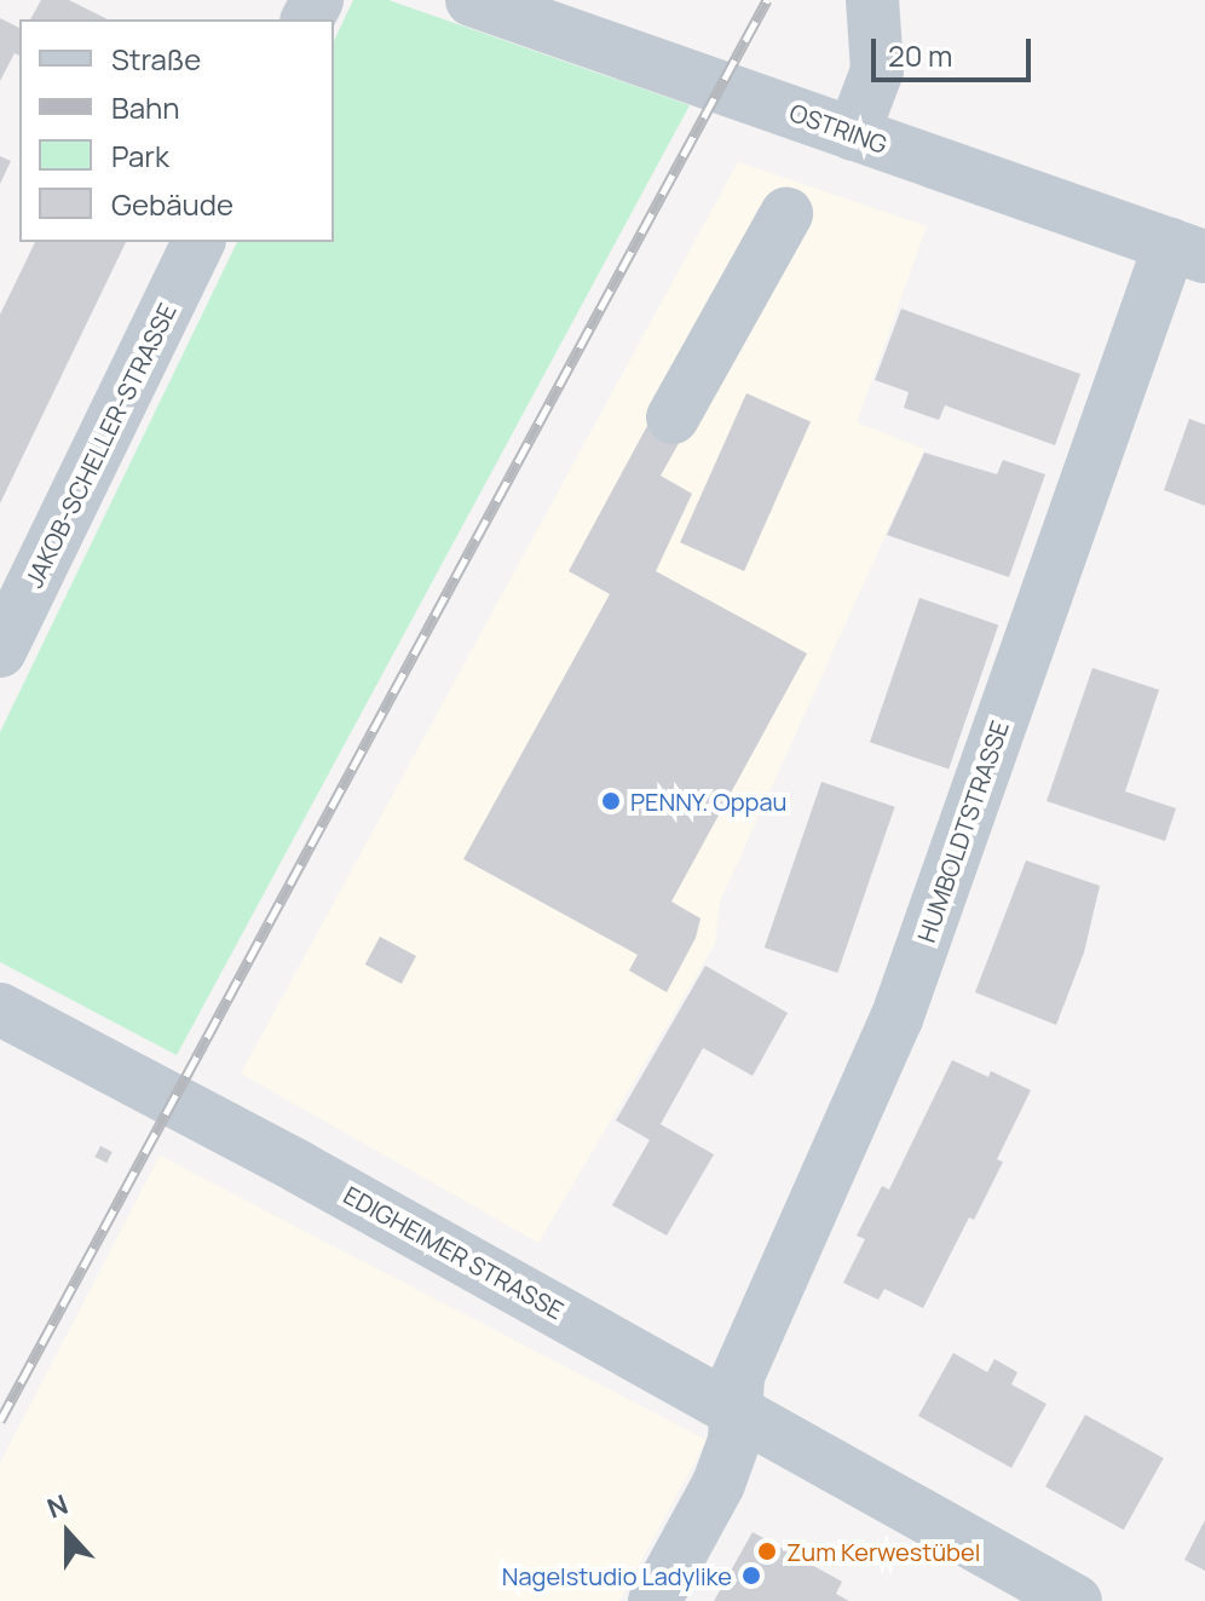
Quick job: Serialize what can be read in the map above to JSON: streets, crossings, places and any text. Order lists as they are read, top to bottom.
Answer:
{
  "streets": {
    "street": [
      "OSTRING",
      "JAKOB-SCHELLER-STRASSE",
      "HUMBOLDTSTRASSE",
      "EDIGHEIMER STRASSE"
    ]
  },
  "crossings": [
    ["OSTRING", "HUMBOLDTSTRASSE"],
    ["HUMBOLDTSTRASSE", "EDIGHEIMER STRASSE"]
  ],
  "places": ["PENNY. Oppau", "Zum Kerwestübel", "Nagelstudio Ladylike"],
  "legend": [
    "Straße",
    "Bahn",
    "Park",
    "Gebäude"
  ],
  "scale_bar": "20 m",
  "north": "top"
}
